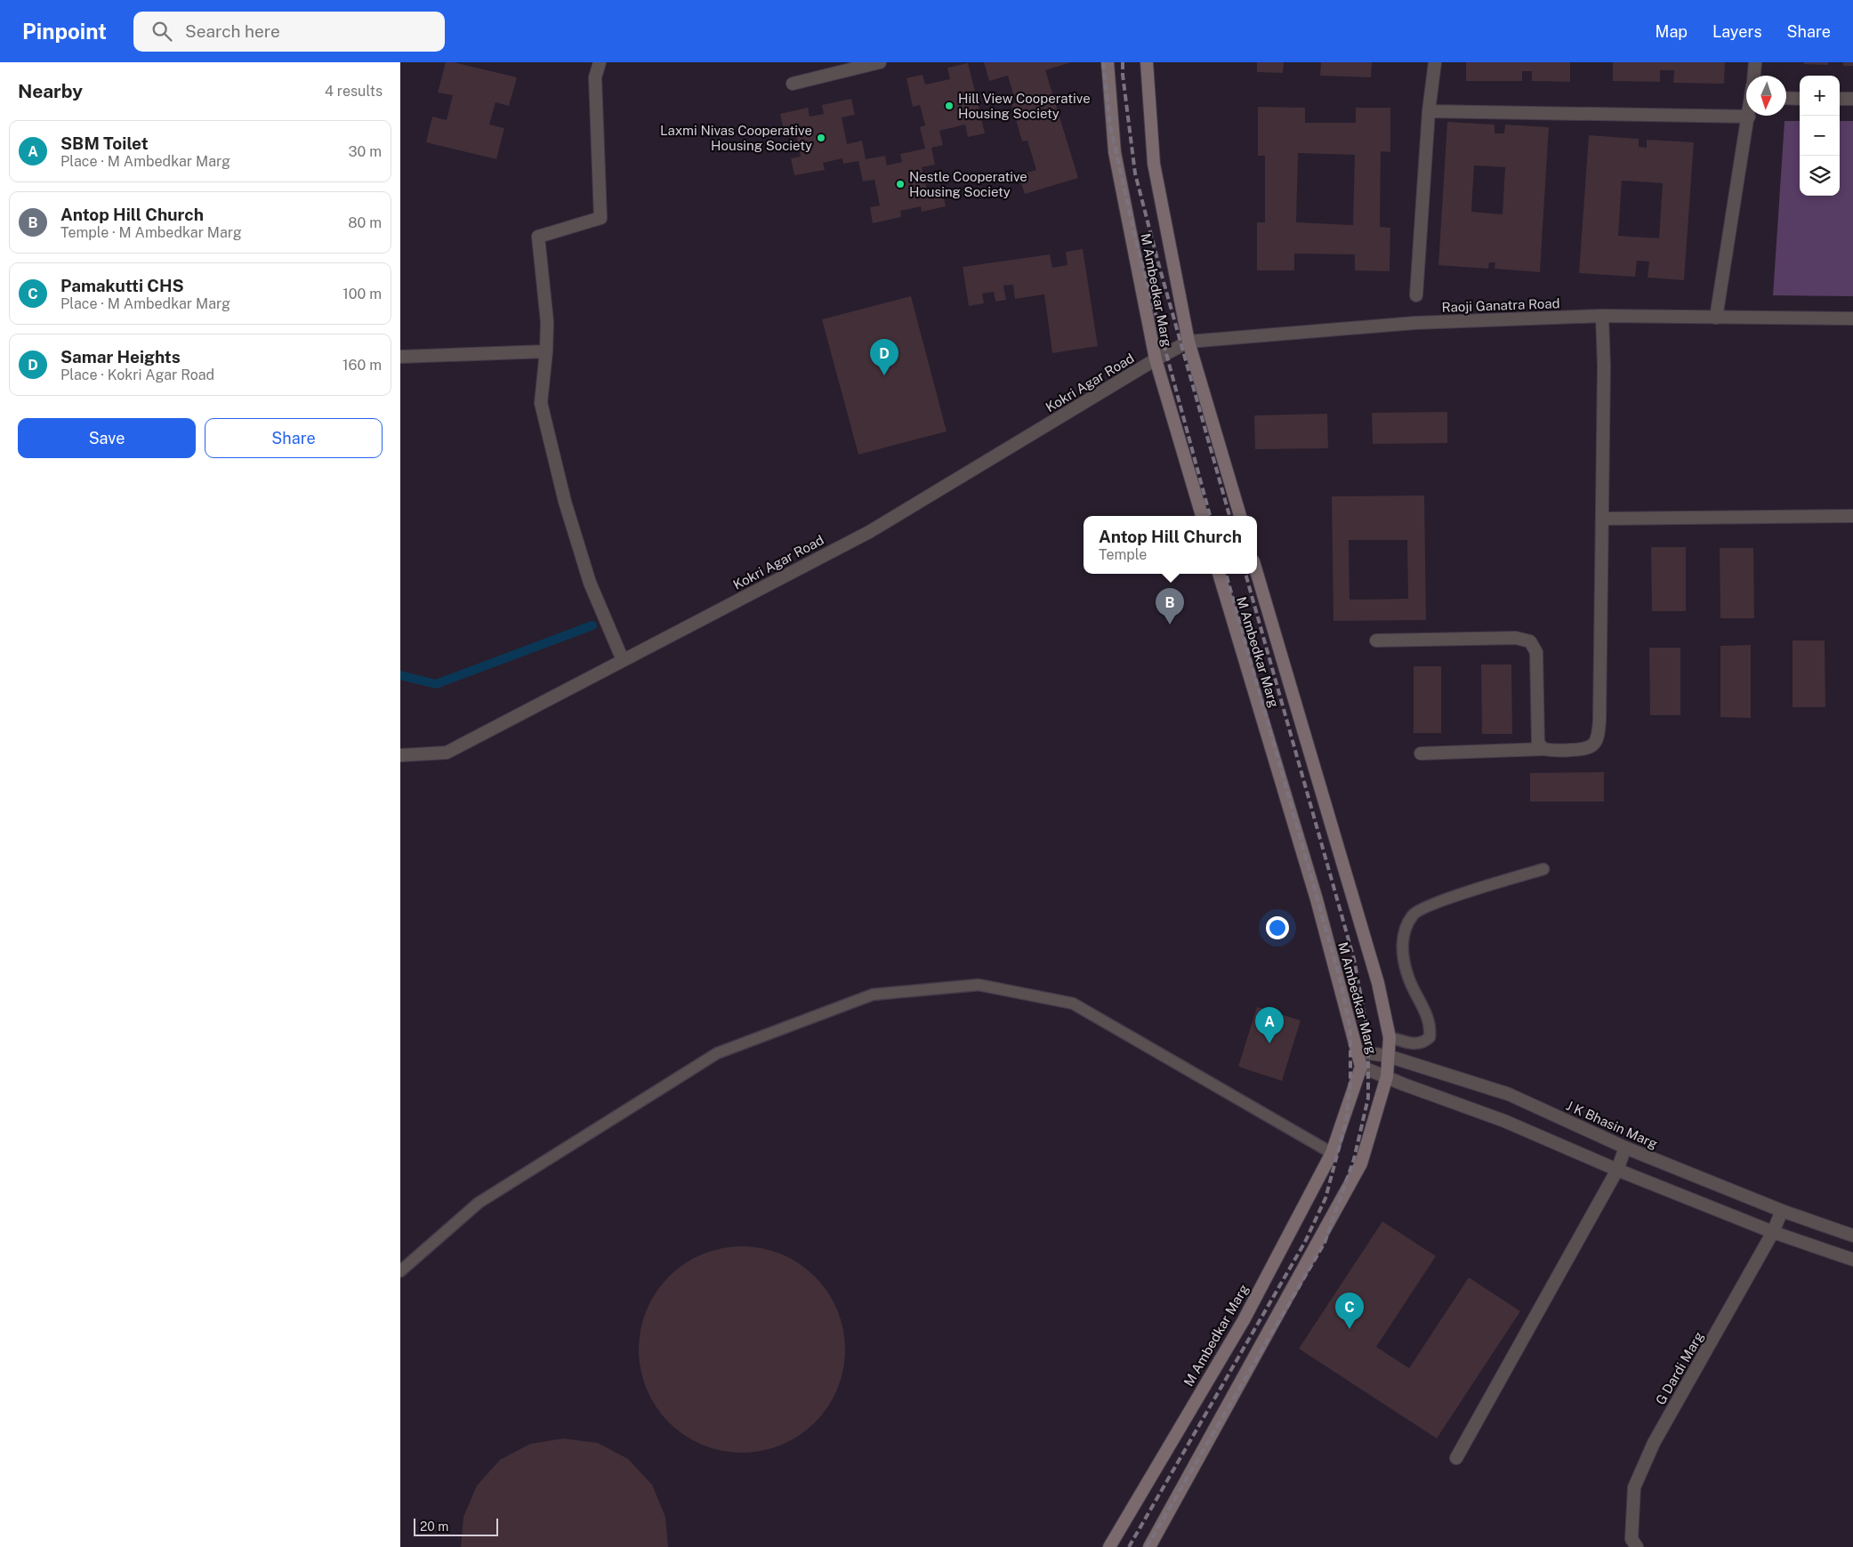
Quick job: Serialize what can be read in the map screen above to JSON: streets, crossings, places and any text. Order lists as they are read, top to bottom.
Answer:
{
  "streets": {
    "main road": ["M Ambedkar Marg"],
    "street": [
      "Raoji Ganatra Road",
      "Kokri Agar Road",
      "J K Bhasin Marg",
      "G Dardi Marg"
    ]
  },
  "crossings": [
    ["M Ambedkar Marg", "Raoji Ganatra Road"],
    ["M Ambedkar Marg", "Kokri Agar Road"],
    ["M Ambedkar Marg", "J K Bhasin Marg"],
    ["Raoji Ganatra Road", "Kokri Agar Road"],
    ["J K Bhasin Marg", "G Dardi Marg"]
  ],
  "places": ["Hill View Cooperative Housing Society", "Laxmi Nivas Cooperative Housing Society", "Nestle Cooperative Housing Society"],
  "scale_bar": "20 m",
  "north": "bottom",
  "page": {
    "header": "Pinpoint",
    "search": "Search here",
    "nav": ["Map", "Layers", "Share"],
    "heading": ["Nearby", "4 results"],
    "map_buttons": ["+", "−"],
    "list": [
      {
        "mark": "A",
        "name": "SBM Toilet",
        "note": "Place · M Ambedkar Marg",
        "value": "30 m"
      },
      {
        "mark": "B",
        "name": "Antop Hill Church",
        "note": "Temple · M Ambedkar Marg",
        "value": "80 m"
      },
      {
        "mark": "C",
        "name": "Pamakutti CHS",
        "note": "Place · M Ambedkar Marg",
        "value": "100 m"
      },
      {
        "mark": "D",
        "name": "Samar Heights",
        "note": "Place · Kokri Agar Road",
        "value": "160 m"
      }
    ],
    "pins": [
      "D",
      "B",
      "A",
      "C"
    ],
    "buttons": ["Save", "Share"],
    "popup": ["Antop Hill Church", "Temple"],
    "scale": "20 m"
  }
}
